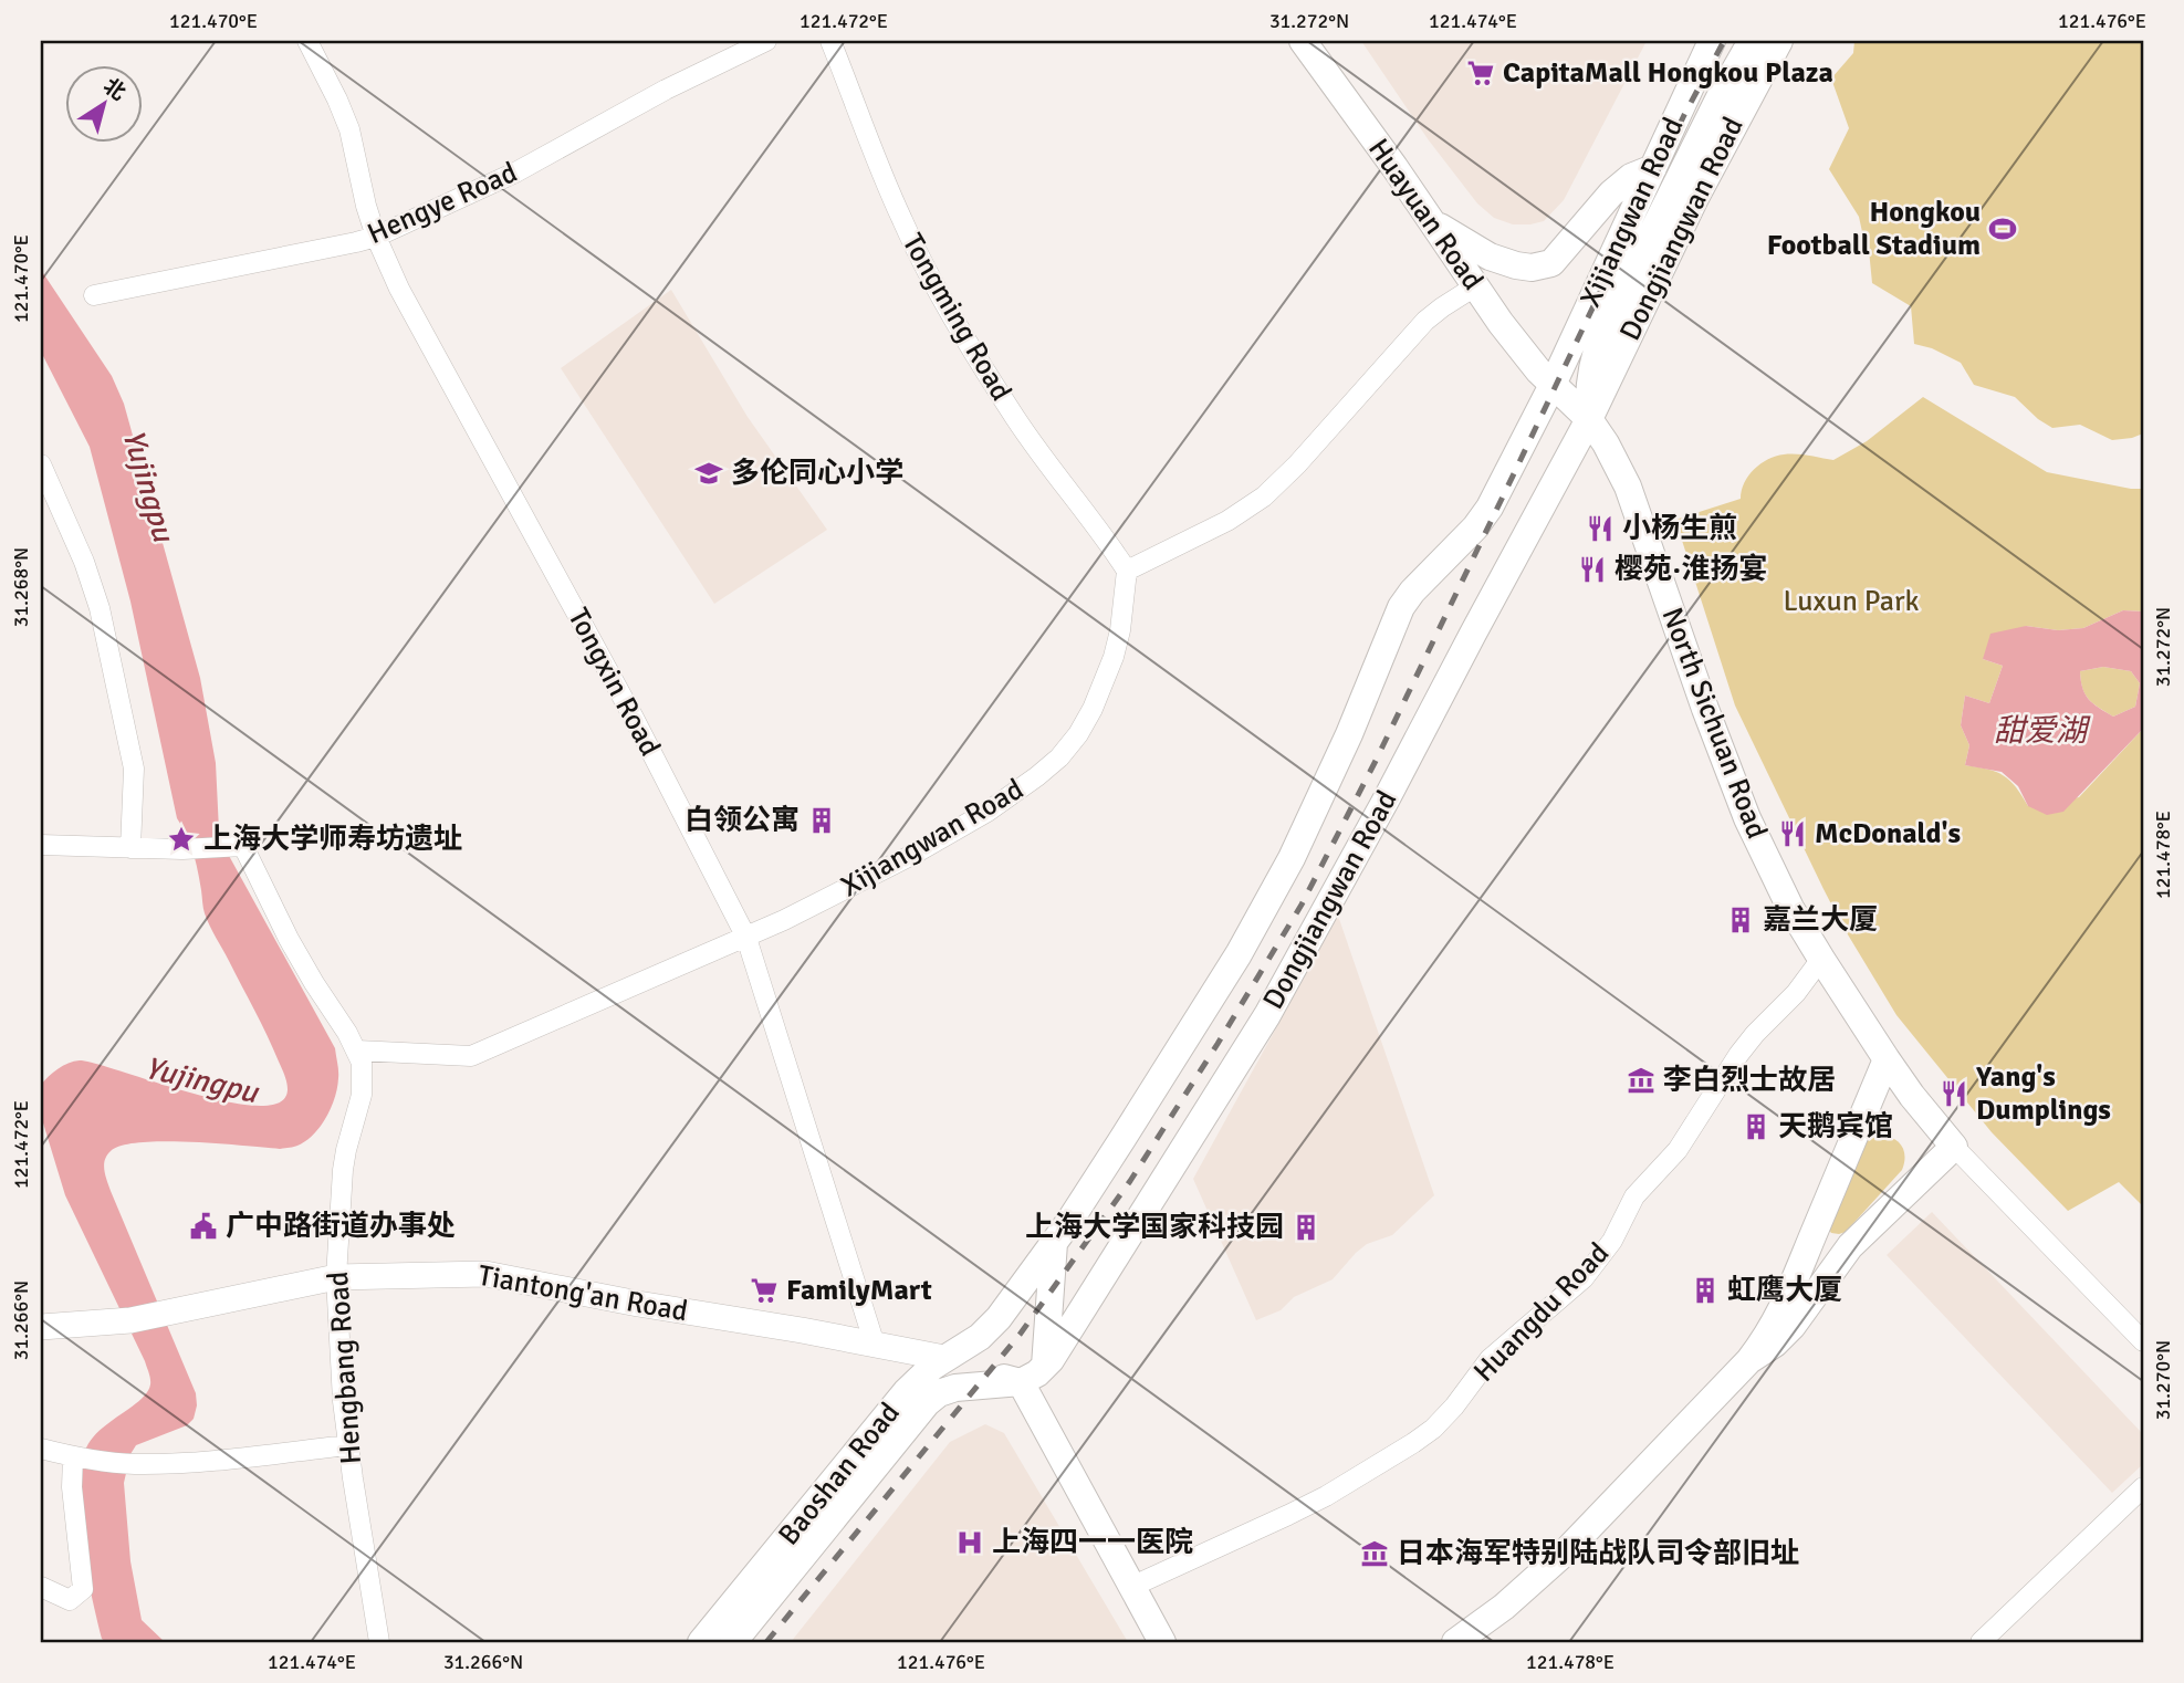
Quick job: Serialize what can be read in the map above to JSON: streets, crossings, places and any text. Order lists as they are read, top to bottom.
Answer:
{
  "streets": {
    "main road": [
      "Xijiangwan Road",
      "Huayuan Road",
      "Dongjiangwan Road",
      "North Sichuan Road",
      "Baoshan Road"
    ],
    "street": [
      "Hengye Road",
      "Tongming Road",
      "Tongxin Road",
      "Tiantong'an Road",
      "Huangdu Road",
      "Hengbang Road"
    ]
  },
  "crossings": [
    ["Hengye Road", "Tongxin Road"],
    ["Xijiangwan Road", "Huayuan Road"],
    ["Xijiangwan Road", "Dongjiangwan Road"],
    ["Xijiangwan Road", "Tongming Road"],
    ["Xijiangwan Road", "Tongxin Road"],
    ["Xijiangwan Road", "North Sichuan Road"],
    ["Xijiangwan Road", "Hengbang Road"],
    ["Huayuan Road", "Dongjiangwan Road"],
    ["Huayuan Road", "North Sichuan Road"],
    ["Dongjiangwan Road", "North Sichuan Road"],
    ["Dongjiangwan Road", "Tiantong'an Road"],
    ["Dongjiangwan Road", "Baoshan Road"],
    ["Tongxin Road", "Tiantong'an Road"],
    ["North Sichuan Road", "Huangdu Road"],
    ["Tiantong'an Road", "Hengbang Road"],
    ["Tiantong'an Road", "Baoshan Road"]
  ],
  "water": ["Yujingpu", "甜爱湖"],
  "parks": ["Luxun Park"],
  "places": {
    "supermarket": ["CapitaMall Hongkou Plaza", "FamilyMart"],
    "sports": ["Hongkou Football Stadium"],
    "school or university": ["多伦同心小学"],
    "restaurant": [
      "小杨生煎",
      "樱苑·淮扬宴",
      "McDonald's",
      "Yang's Dumplings"
    ],
    "building": [
      "白领公寓",
      "嘉兰大厦",
      "天鹅宾馆",
      "上海大学国家科技园",
      "虹鹰大厦"
    ],
    "place": ["上海大学师寿坊遗址"],
    "museum": ["李白烈士故居", "日本海军特别陆战队司令部旧址"],
    "public building": ["广中路街道办事处"],
    "hospital": ["上海四一一医院"]
  },
  "north": "top right",
  "coordinates": [
    "121.470°E",
    "121.472°E",
    "31.272°N",
    "121.474°E",
    "121.476°E",
    "31.268°N",
    "121.478°E",
    "31.266°N",
    "31.270°N"
  ]
}
